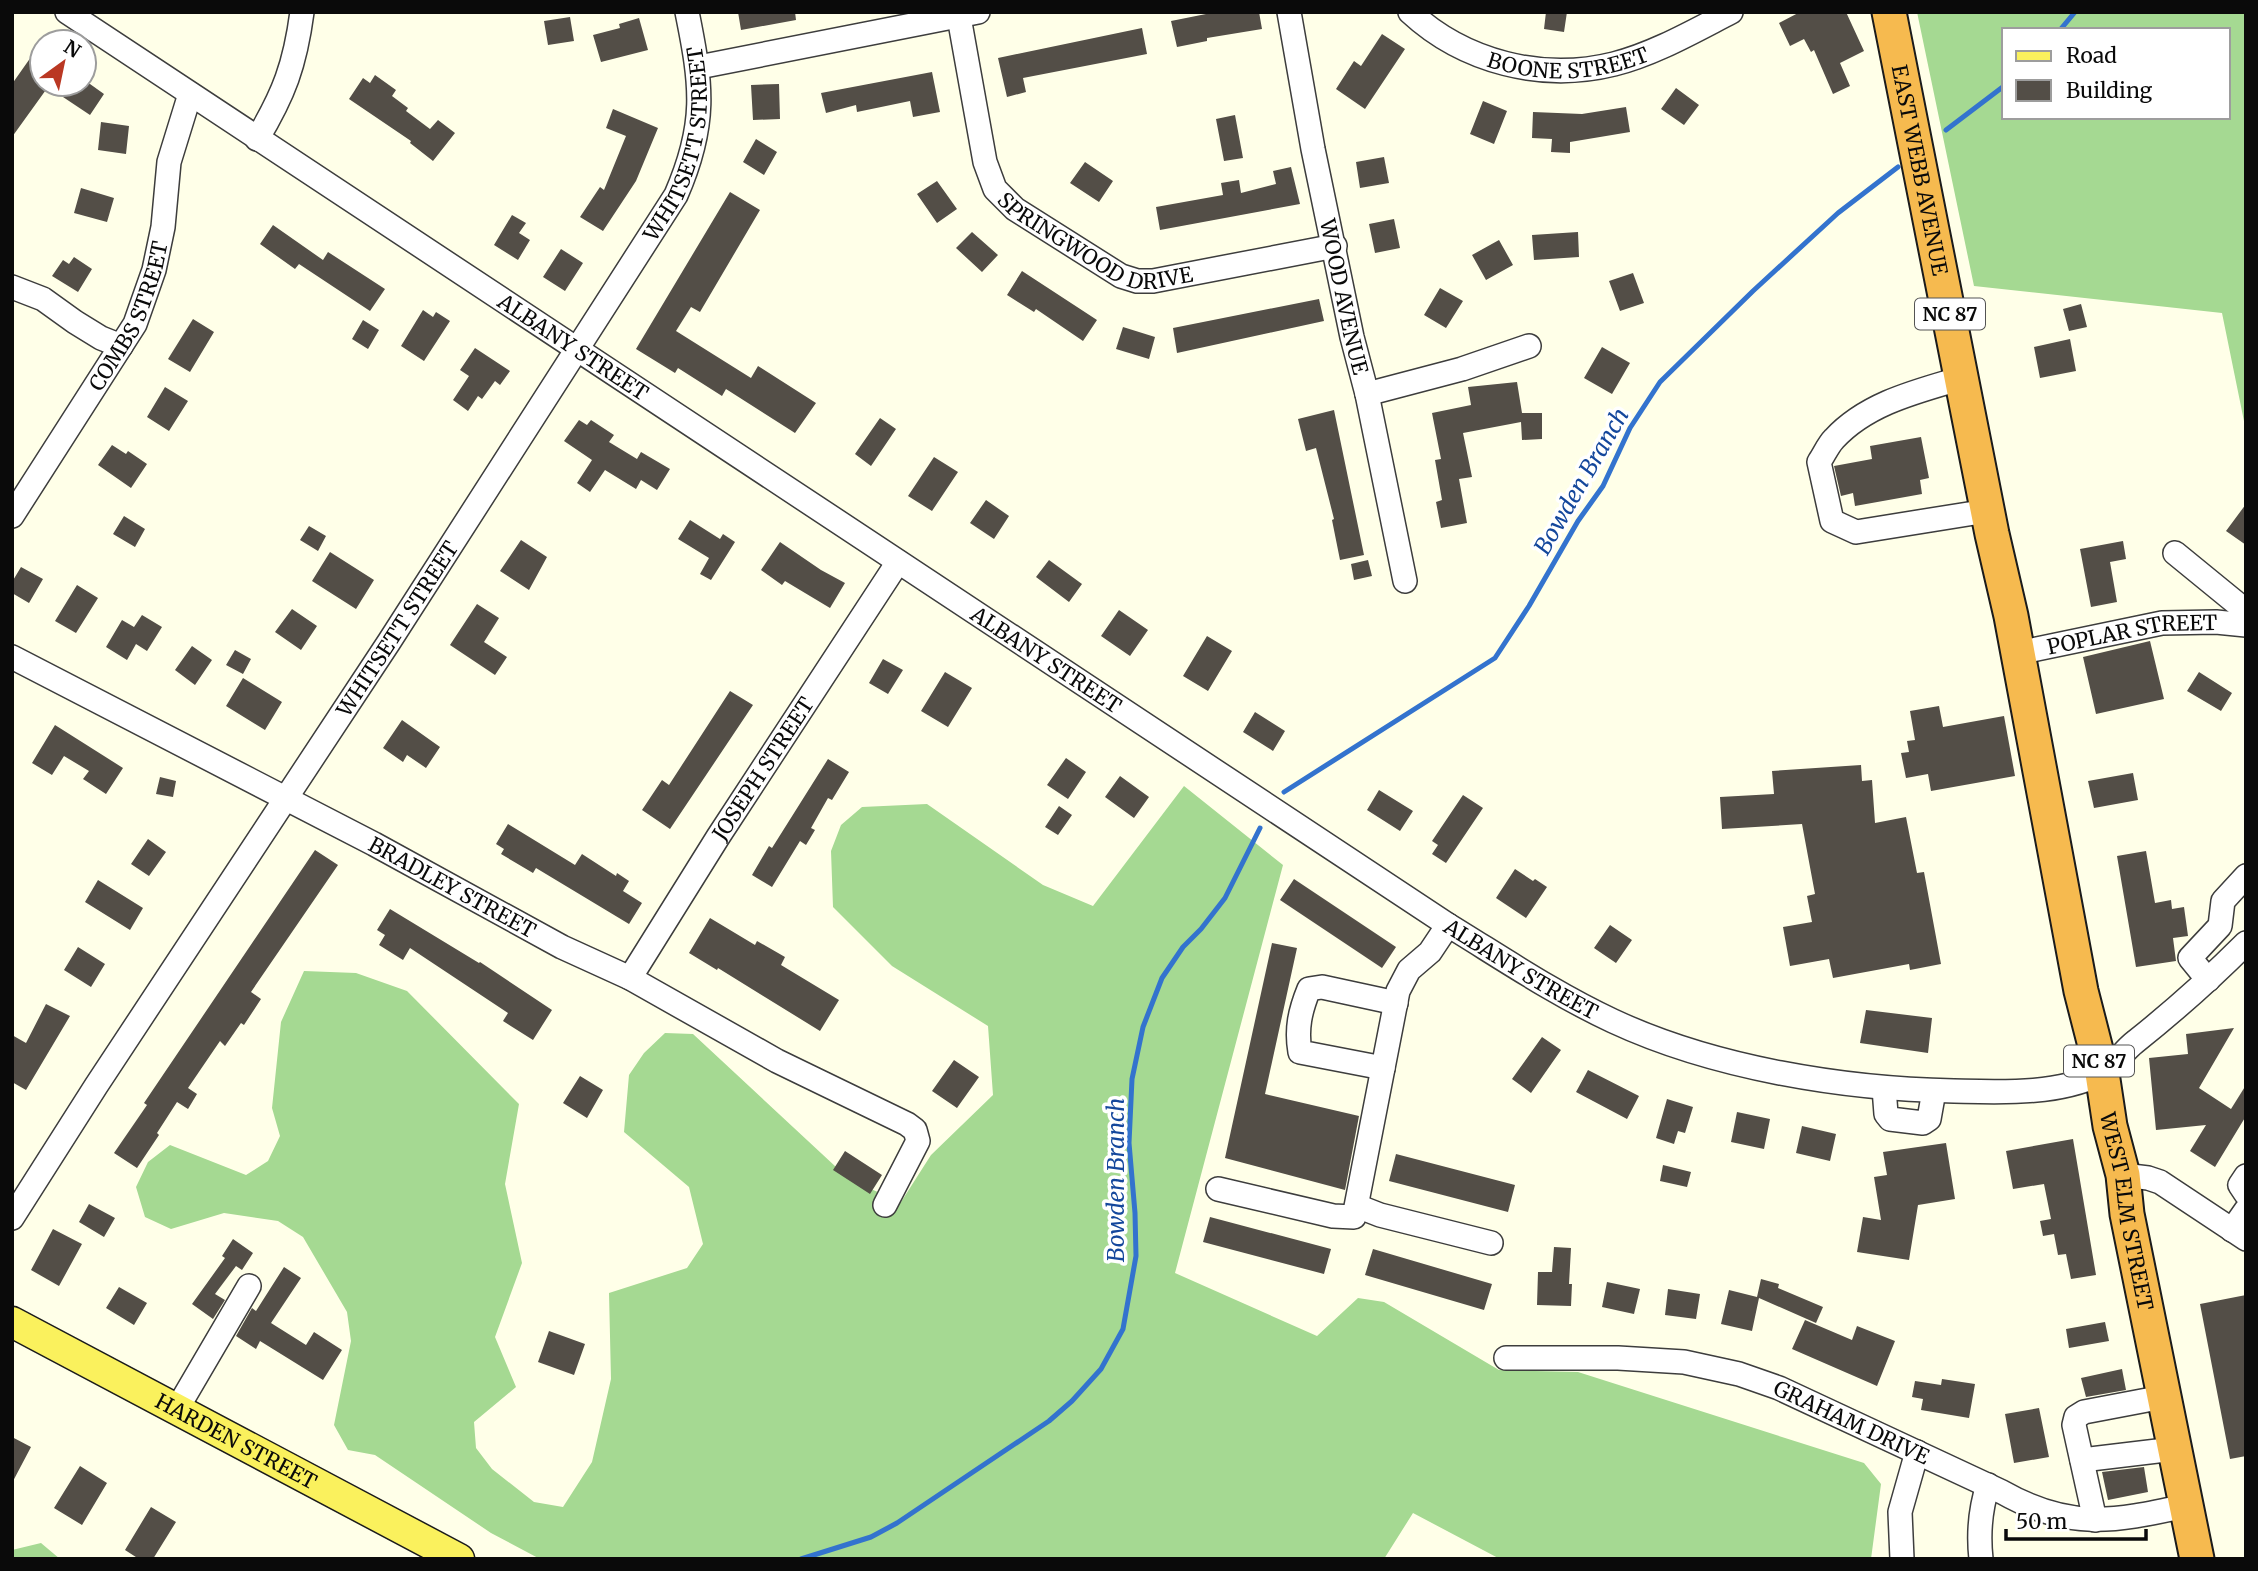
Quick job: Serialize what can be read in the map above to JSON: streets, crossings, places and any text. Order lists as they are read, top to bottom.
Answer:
{
  "streets": {
    "highway": ["EAST WEBB AVENUE", "NC 87", "WEST ELM STREET"],
    "main road": ["HARDEN STREET"],
    "street": [
      "BOONE STREET",
      "WHITSETT STREET",
      "SPRINGWOOD DRIVE",
      "WOOD AVENUE",
      "COMBS STREET",
      "ALBANY STREET",
      "POPLAR STREET",
      "JOSEPH STREET",
      "BRADLEY STREET",
      "GRAHAM DRIVE"
    ]
  },
  "crossings": [
    ["WHITSETT STREET", "ALBANY STREET"],
    ["WHITSETT STREET", "BRADLEY STREET"],
    ["EAST WEBB AVENUE", "WEST ELM STREET"],
    ["SPRINGWOOD DRIVE", "WOOD AVENUE"],
    ["COMBS STREET", "ALBANY STREET"],
    ["ALBANY STREET", "JOSEPH STREET"],
    ["ALBANY STREET", "WEST ELM STREET"],
    ["POPLAR STREET", "WEST ELM STREET"],
    ["JOSEPH STREET", "BRADLEY STREET"],
    ["WEST ELM STREET", "GRAHAM DRIVE"]
  ],
  "water": ["Bowden Branch"],
  "legend": ["Road", "Building"],
  "scale_bar": "50 m",
  "north": "top right"
}
